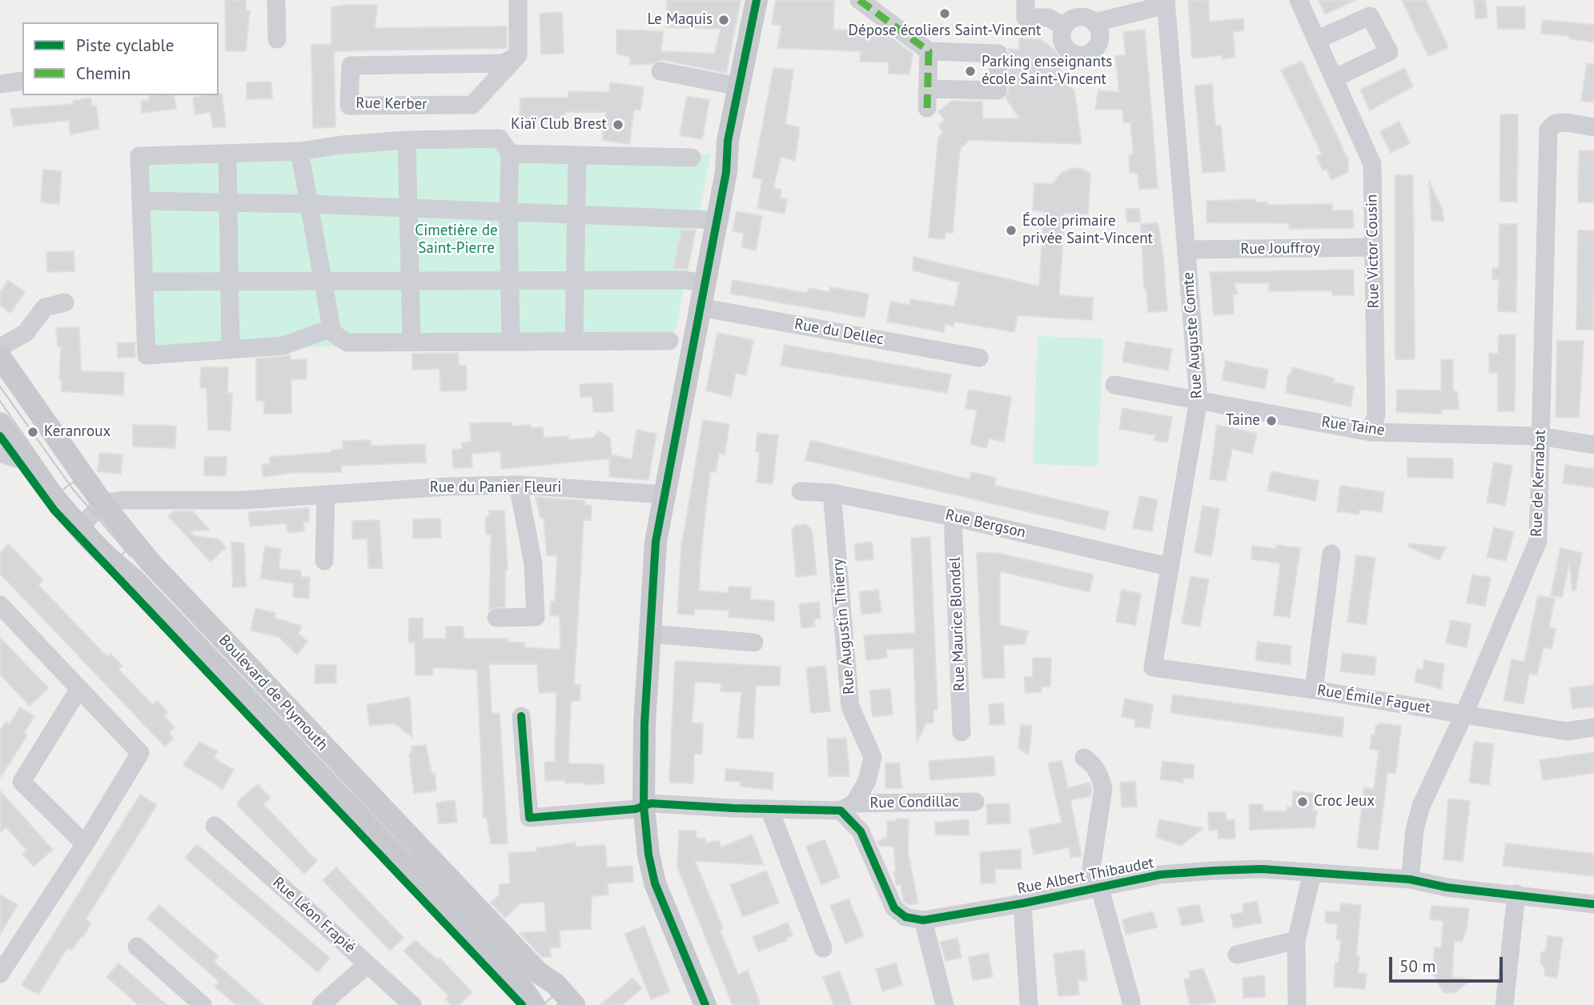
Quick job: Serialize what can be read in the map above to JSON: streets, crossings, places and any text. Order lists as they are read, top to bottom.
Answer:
{
  "streets": {
    "main road": ["Boulevard de Plymouth"],
    "street": [
      "Rue Kerber",
      "Rue Jouffroy",
      "Rue Victor Cousin",
      "Rue du Dellec",
      "Rue Auguste Comte",
      "Rue Taine",
      "Rue de Kernabat",
      "Rue du Panier Fleuri",
      "Rue Bergson",
      "Rue Maurice Blondel",
      "Rue Augustin Thierry",
      "Rue Émile Faguet",
      "Rue Condillac",
      "Rue Albert Thibaudet",
      "Rue Léon Frapié"
    ]
  },
  "crossings": [
    ["Rue Jouffroy", "Rue Victor Cousin"],
    ["Rue Jouffroy", "Rue Auguste Comte"],
    ["Rue Victor Cousin", "Rue Taine"],
    ["Rue Auguste Comte", "Rue Taine"],
    ["Rue Auguste Comte", "Rue Bergson"],
    ["Rue Auguste Comte", "Rue Émile Faguet"],
    ["Rue Taine", "Rue de Kernabat"],
    ["Rue de Kernabat", "Rue Émile Faguet"],
    ["Rue de Kernabat", "Rue Albert Thibaudet"],
    ["Rue du Panier Fleuri", "Boulevard de Plymouth"],
    ["Rue Bergson", "Rue Maurice Blondel"],
    ["Rue Bergson", "Rue Augustin Thierry"],
    ["Rue Augustin Thierry", "Rue Condillac"],
    ["Rue Augustin Thierry", "Rue Albert Thibaudet"],
    ["Rue Condillac", "Rue Albert Thibaudet"]
  ],
  "parks": ["Cimetière de Saint-Pierre"],
  "places": [
    "Dépose écoliers Saint-Vincent",
    "Le Maquis",
    "Parking enseignants école Saint-Vincent",
    "Kiaï Club Brest",
    "École primaire privée Saint-Vincent",
    "Taine",
    "Keranroux",
    "Croc Jeux"
  ],
  "legend": ["Piste cyclable", "Chemin"],
  "scale_bar": "50 m"
}
